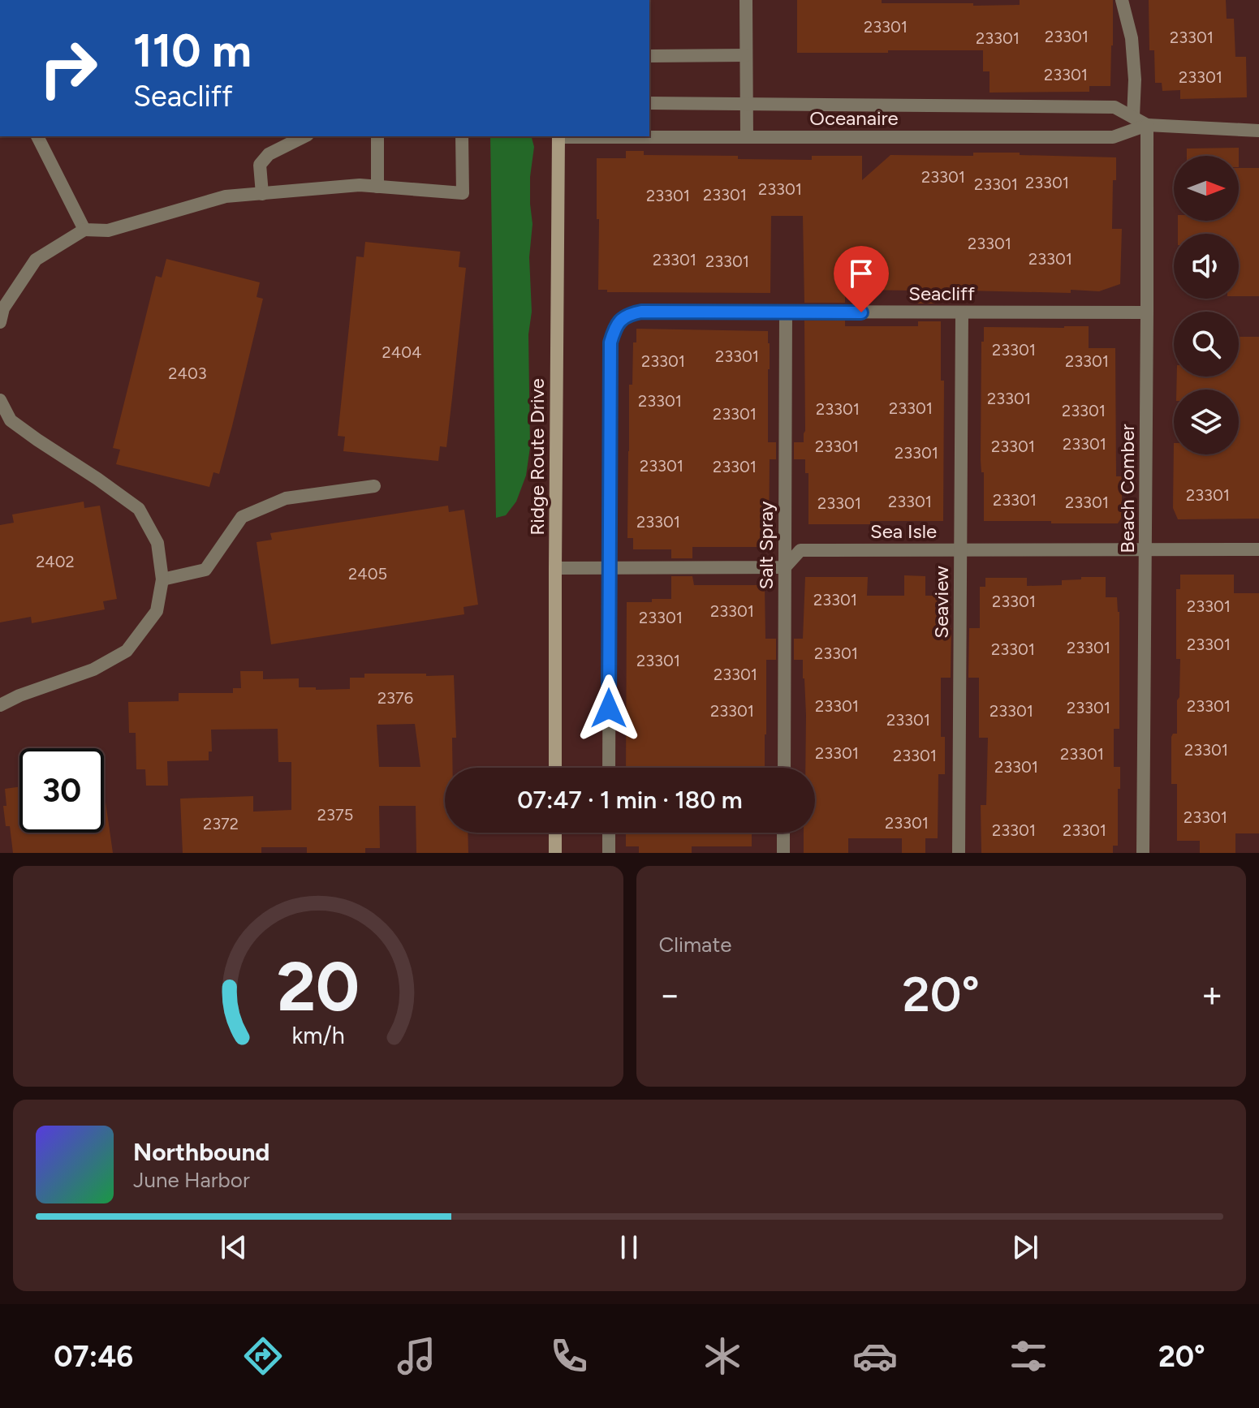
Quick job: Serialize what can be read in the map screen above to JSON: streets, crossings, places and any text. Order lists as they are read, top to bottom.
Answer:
{
  "streets": {
    "main road": ["Ridge Route Drive"],
    "street": [
      "Oceanaire",
      "Seacliff",
      "Beach Comber",
      "Sea Isle",
      "Salt Spray",
      "Seaview"
    ]
  },
  "crossings": [
    ["Oceanaire", "Beach Comber"],
    ["Seacliff", "Beach Comber"],
    ["Seacliff", "Salt Spray"],
    ["Seacliff", "Seaview"],
    ["Beach Comber", "Sea Isle"],
    ["Sea Isle", "Salt Spray"],
    ["Sea Isle", "Seaview"]
  ],
  "house_numbers": [
    "23301",
    "23301",
    "23301",
    "23301",
    "23301",
    "23301",
    "23301",
    "23301",
    "23301",
    "23301",
    "23301",
    "23301",
    "23301",
    "23301",
    "23301",
    "23301",
    "23301",
    "2404",
    "23301",
    "23301",
    "23301",
    "2403",
    "23301",
    "23301",
    "23301",
    "23301",
    "23301",
    "23301",
    "23301",
    "23301",
    "23301",
    "23301",
    "23301",
    "23301",
    "23301",
    "23301",
    "23301",
    "23301",
    "23301",
    "23301",
    "2402",
    "2405",
    "23301",
    "23301",
    "23301",
    "23301",
    "23301",
    "23301",
    "23301",
    "23301",
    "23301",
    "23301",
    "23301",
    "2376",
    "23301",
    "23301",
    "23301",
    "23301",
    "23301",
    "23301",
    "23301",
    "23301",
    "23301",
    "23301",
    "23301",
    "2375",
    "23301",
    "23301",
    "2372",
    "23301",
    "23301"
  ],
  "north": "right",
  "page": {
    "turn": ["110 m", "Seacliff"],
    "limit": "30",
    "trip": "07:47 · 1 min · 180 m",
    "tile": "Climate",
    "heat": ["−", "20°", "+"],
    "song": ["Northbound", "June Harbor"],
    "tabs": ["07:46", "20°"],
    "gauge": ["20", "km/h"]
  }
}
